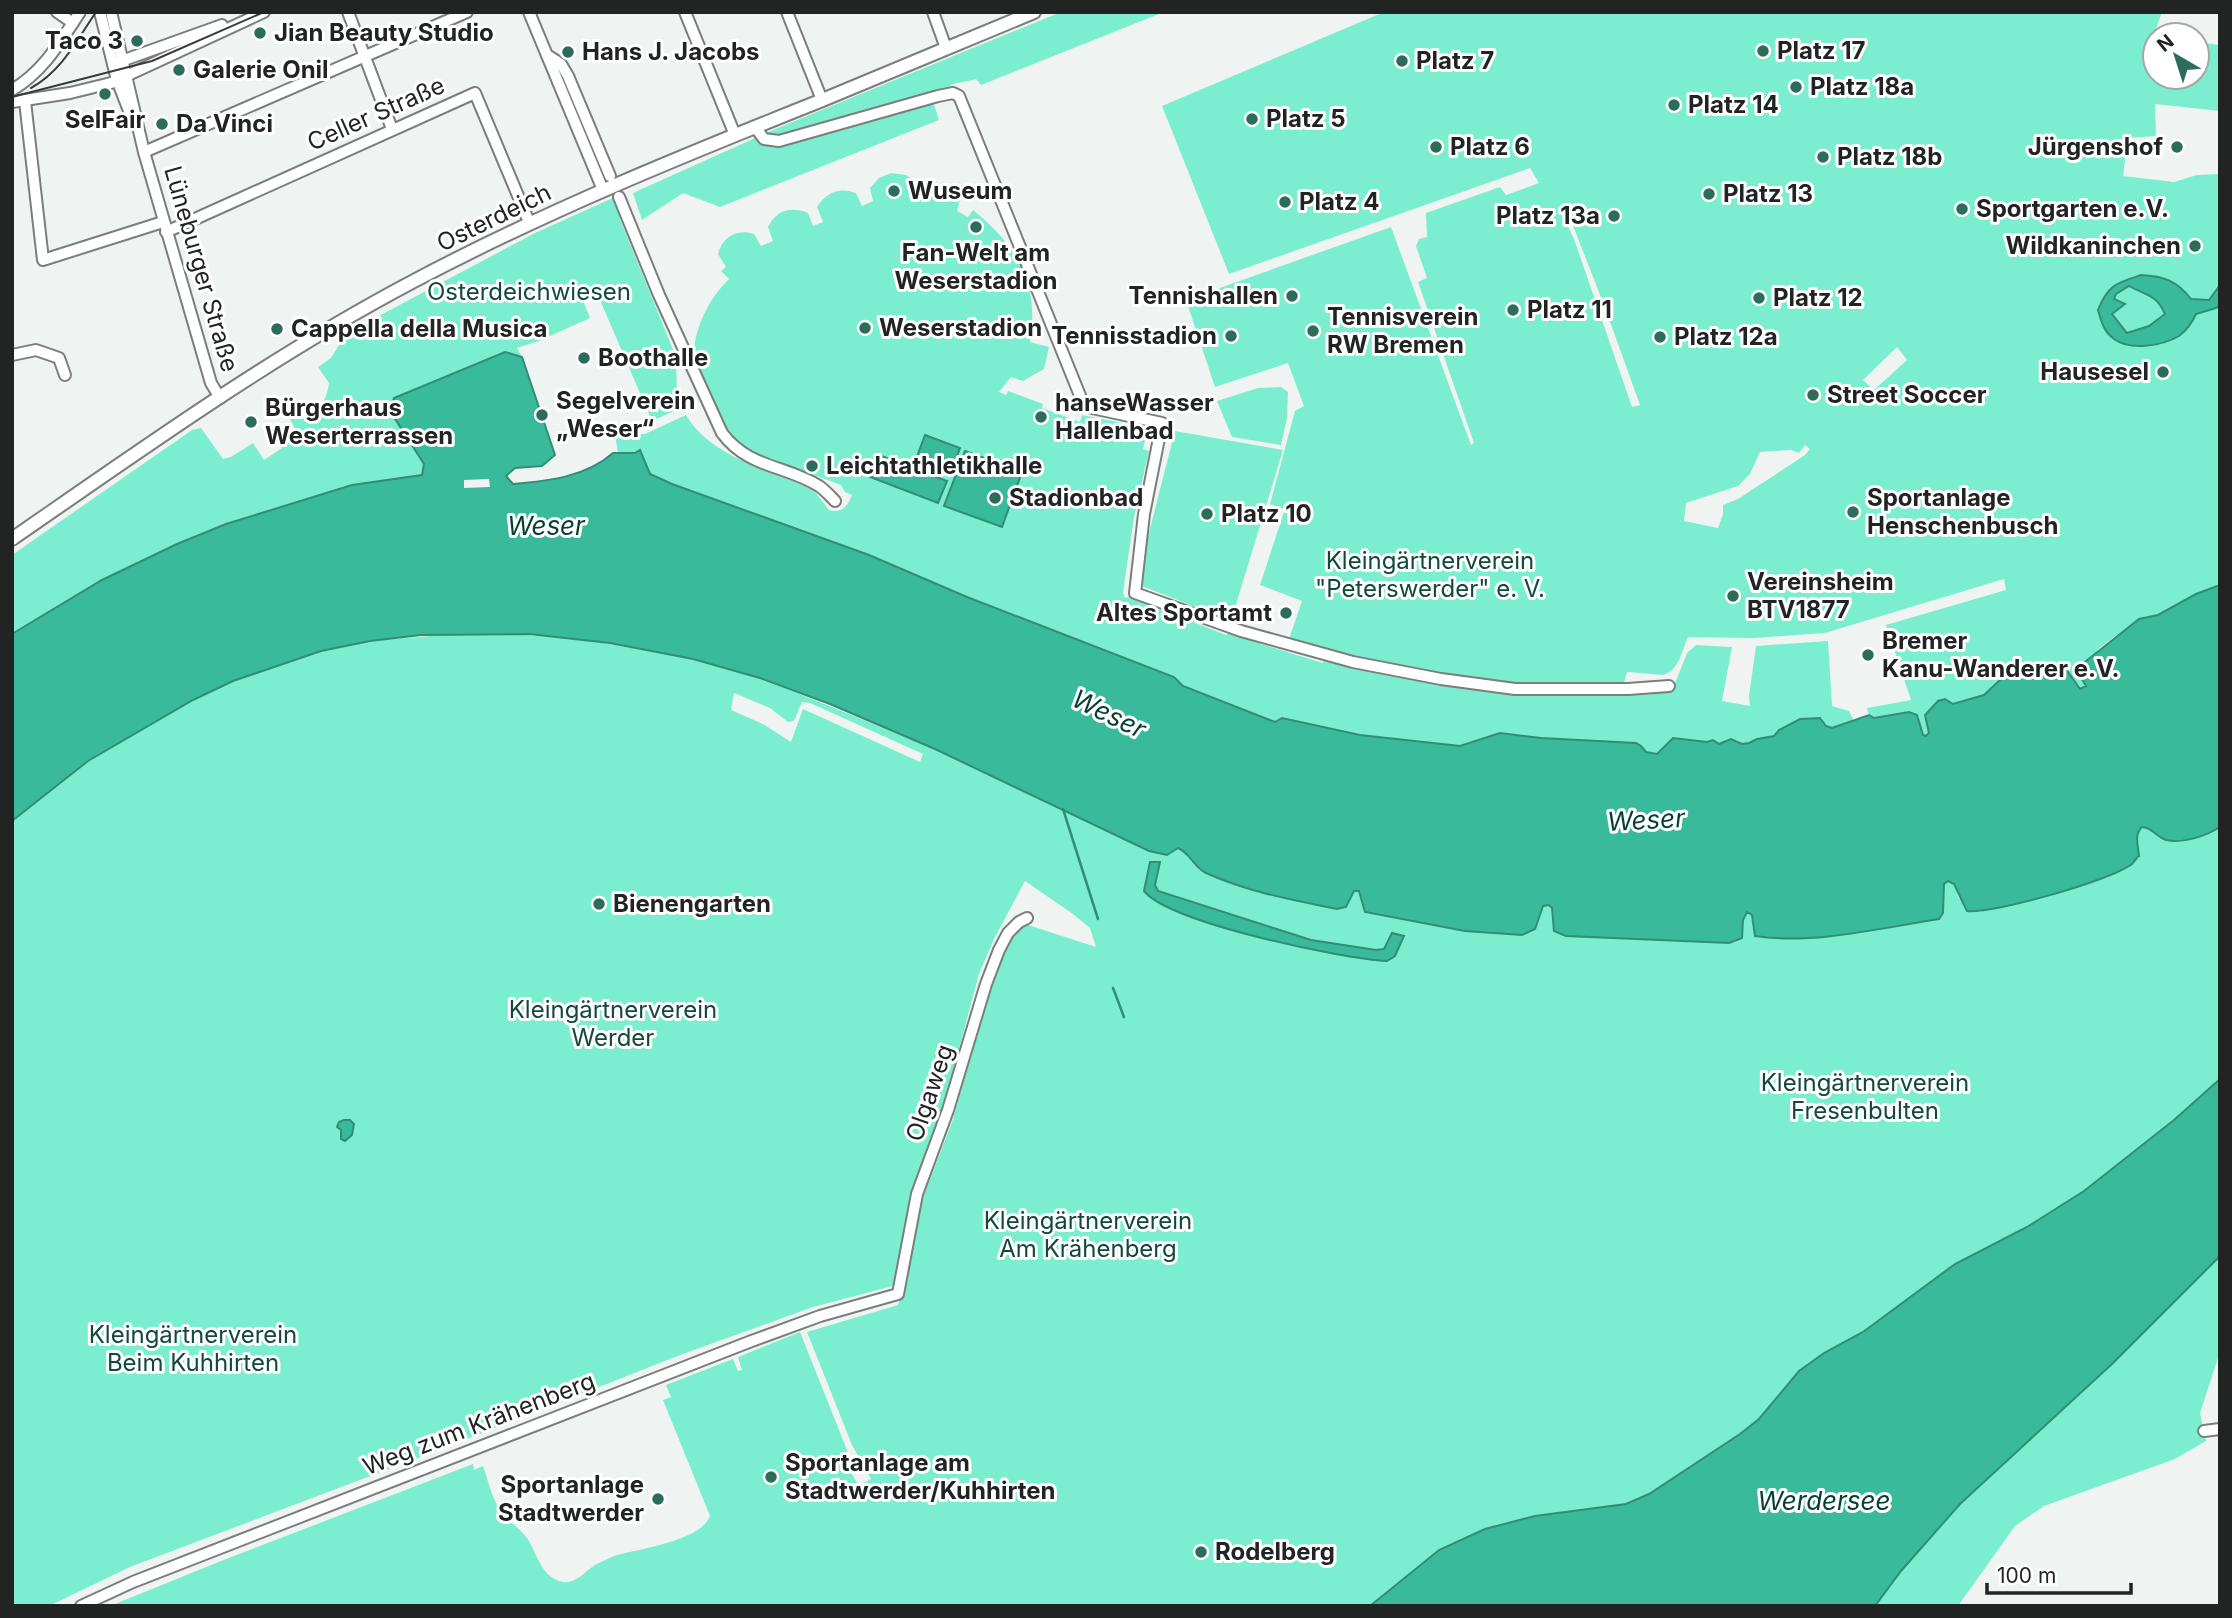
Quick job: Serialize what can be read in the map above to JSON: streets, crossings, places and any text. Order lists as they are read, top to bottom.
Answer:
{
  "streets": {
    "main road": ["Osterdeich"],
    "street": [
      "Celler Straße",
      "Lüneburger Straße",
      "Olgaweg",
      "Weg zum Krähenberg"
    ]
  },
  "crossings": [
    ["Celler Straße", "Osterdeich"],
    ["Celler Straße", "Lüneburger Straße"],
    ["Osterdeich", "Lüneburger Straße"],
    ["Olgaweg", "Weg zum Krähenberg"]
  ],
  "water": ["Weser", "Werdersee"],
  "parks": [
    "Osterdeichwiesen",
    "Kleingärtnerverein \"Peterswerder\" e. V.",
    "Kleingärtnerverein Werder",
    "Kleingärtnerverein Fresenbulten",
    "Kleingärtnerverein Am Krähenberg",
    "Kleingärtnerverein Beim Kuhhirten"
  ],
  "places": [
    "Jian Beauty Studio",
    "Taco 3",
    "Platz 17",
    "Hans J. Jacobs",
    "Platz 7",
    "Galerie Onil",
    "Platz 18a",
    "SelFair",
    "Platz 14",
    "Platz 5",
    "Da Vinci",
    "Platz 6",
    "Jürgenshof",
    "Platz 18b",
    "Wuseum",
    "Platz 13",
    "Platz 4",
    "Sportgarten e.V.",
    "Platz 13a",
    "Fan-Welt am Weserstadion",
    "Wildkaninchen",
    "Tennishallen",
    "Platz 12",
    "Platz 11",
    "Weserstadion",
    "Cappella della Musica",
    "Tennisverein RW Bremen",
    "Tennisstadion",
    "Platz 12a",
    "Boothalle",
    "Hausesel",
    "Street Soccer",
    "Segelverein „Weser“",
    "hanseWasser Hallenbad",
    "Bürgerhaus Weserterrassen",
    "Leichtathletikhalle",
    "Stadionbad",
    "Sportanlage Henschenbusch",
    "Platz 10",
    "Vereinsheim BTV1877",
    "Altes Sportamt",
    "Bremer Kanu-Wanderer e.V.",
    "Bienengarten",
    "Sportanlage am Stadtwerder/Kuhhirten",
    "Sportanlage Stadtwerder",
    "Rodelberg"
  ],
  "scale_bar": "100 m",
  "north": "top left"
}
